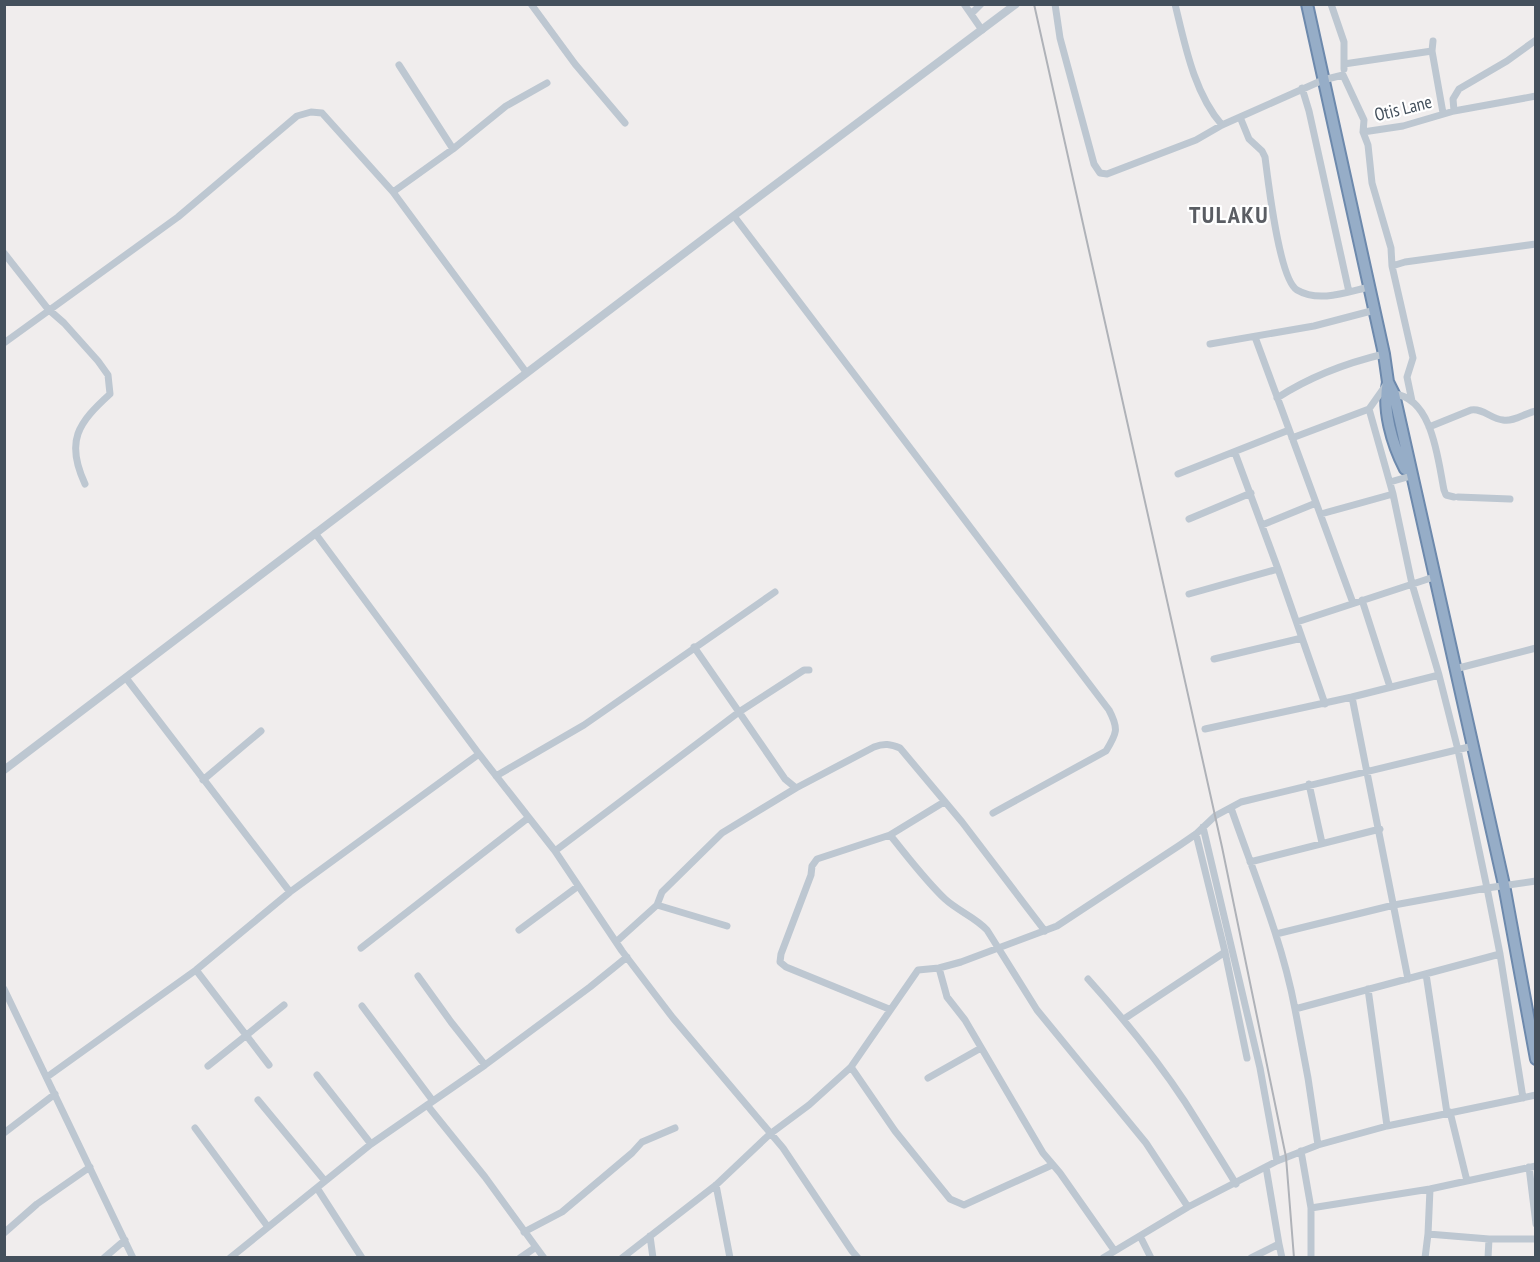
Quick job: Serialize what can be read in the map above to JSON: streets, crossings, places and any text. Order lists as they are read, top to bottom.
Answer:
{
  "streets": {
    "street": ["Otis Lane"]
  },
  "districts": ["TULAKU"]
}
